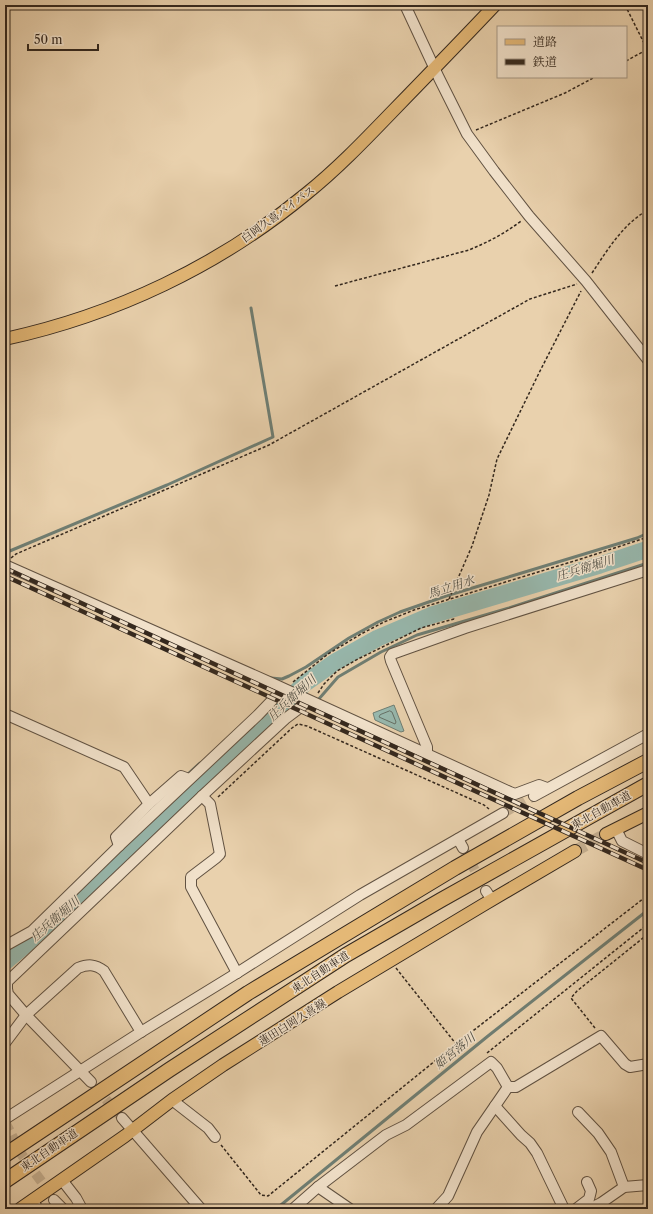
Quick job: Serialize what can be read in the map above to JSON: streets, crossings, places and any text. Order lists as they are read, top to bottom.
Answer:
{
  "streets": {
    "highway": ["東北自動車道"],
    "main road": ["白岡久喜バイパス", "蓮田白岡久喜線"]
  },
  "water": ["庄兵衛堀川", "馬立用水", "姫宮落川"],
  "legend": ["道路", "鉄道"],
  "scale_bar": "50 m"
}
